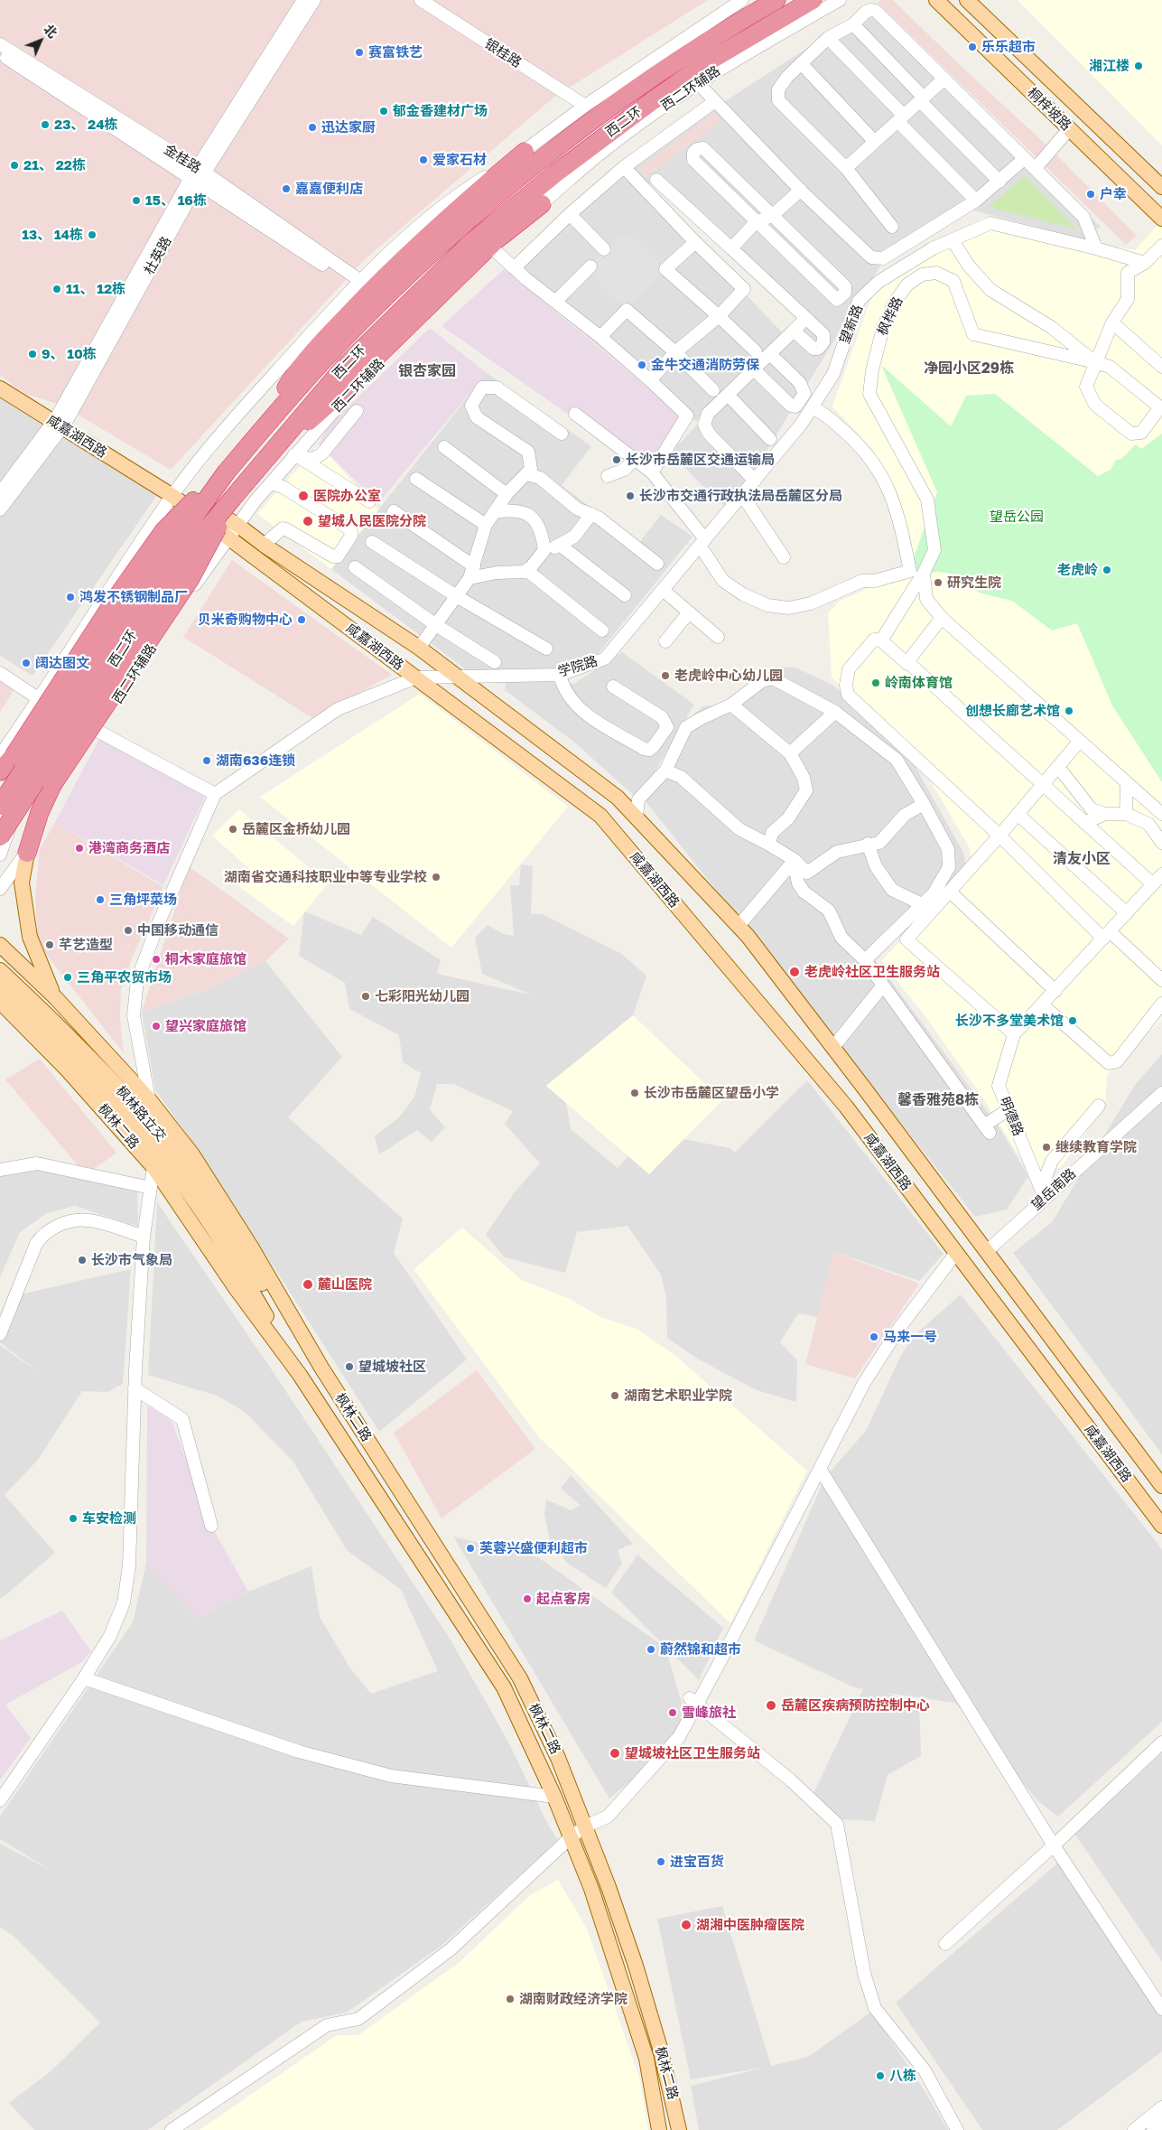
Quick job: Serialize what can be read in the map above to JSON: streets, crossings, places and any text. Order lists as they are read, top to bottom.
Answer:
{
  "streets": {
    "highway": ["西二环"],
    "main road": [
      "桐梓坡路",
      "咸嘉湖西路",
      "枫林路立交",
      "枫林二路"
    ],
    "street": [
      "银桂路",
      "西二环辅路",
      "金桂路",
      "杜英路",
      "枫桦路",
      "望新路",
      "学院路",
      "明德路",
      "望岳南路"
    ]
  },
  "crossings": [
    ["西二环辅路", "咸嘉湖西路"],
    ["金桂路", "杜英路"],
    ["杜英路", "咸嘉湖西路"],
    ["望新路", "学院路"],
    ["咸嘉湖西路", "学院路"],
    ["咸嘉湖西路", "望岳南路"],
    ["枫林路立交", "枫林二路"],
    ["明德路", "望岳南路"]
  ],
  "districts": [
    "净园小区29栋",
    "银杏家园",
    "清友小区",
    "馨香雅苑8栋"
  ],
  "parks": ["望岳公园"],
  "places": [
    "乐乐超市",
    "赛富铁艺",
    "湘江楼",
    "郁金香建材广场",
    "23、 24栋",
    "迅达家厨",
    "爱家石材",
    "21、 22栋",
    "嘉嘉便利店",
    "户幸",
    "15、 16栋",
    "13、 14栋",
    "11、 12栋",
    "9、 10栋",
    "金牛交通消防劳保",
    "长沙市岳麓区交通运输局",
    "医院办公室",
    "长沙市交通行政执法局岳麓区分局",
    "望城人民医院分院",
    "老虎岭",
    "研究生院",
    "鸿发不锈钢制品厂",
    "贝米奇购物中心",
    "阔达图文",
    "老虎岭中心幼儿园",
    "岭南体育馆",
    "创想长廊艺术馆",
    "湖南636连锁",
    "岳麓区金桥幼儿园",
    "港湾商务酒店",
    "湖南省交通科技职业中等专业学校",
    "三角坪菜场",
    "中国移动通信",
    "芊艺造型",
    "桐木家庭旅馆",
    "老虎岭社区卫生服务站",
    "三角平农贸市场",
    "七彩阳光幼儿园",
    "长沙不多堂美术馆",
    "望兴家庭旅馆",
    "长沙市岳麓区望岳小学",
    "继续教育学院",
    "长沙市气象局",
    "麓山医院",
    "马来一号",
    "望城坡社区",
    "湖南艺术职业学院",
    "车安检测",
    "芙蓉兴盛便利超市",
    "起点客房",
    "蔚然锦和超市",
    "岳麓区疾病预防控制中心",
    "雪峰旅社",
    "望城坡社区卫生服务站",
    "进宝百货",
    "湖湘中医肿瘤医院",
    "湖南财政经济学院",
    "八栋"
  ],
  "north": "top right"
}
